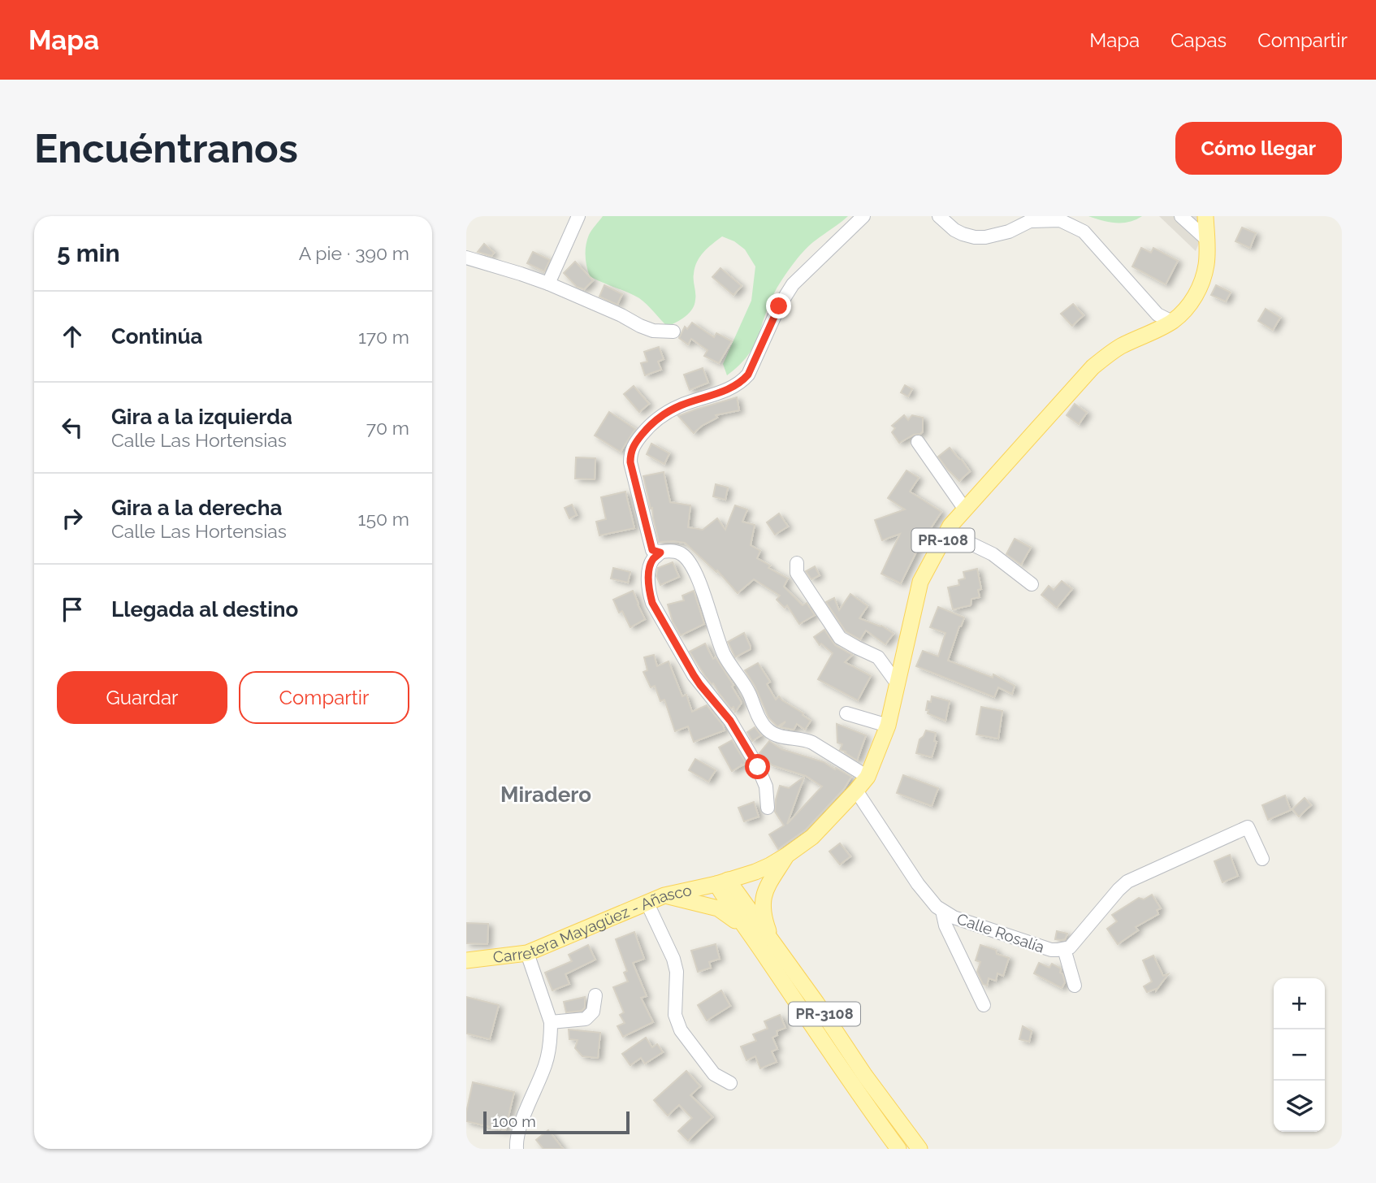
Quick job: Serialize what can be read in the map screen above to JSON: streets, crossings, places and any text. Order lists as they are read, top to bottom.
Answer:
{
  "streets": {
    "main road": ["PR-108", "Carretera Mayagüez - Añasco", "PR-3108"],
    "street": ["Calle Rosalía"]
  },
  "crossings": [
    ["PR-108", "Carretera Mayagüez - Añasco"],
    ["PR-108", "Calle Rosalía"],
    ["PR-108", "PR-3108"],
    ["Carretera Mayagüez - Añasco", "PR-3108"]
  ],
  "districts": ["Miradero"],
  "scale_bar": "100 m",
  "page": {
    "header": "Mapa",
    "nav": ["Mapa", "Capas", "Compartir"],
    "buttons": [
      "Cómo llegar",
      ["Guardar", "Compartir"]
    ],
    "title": "Encuéntranos",
    "heading": ["5 min", "A pie · 390 m"],
    "list": [
      ["Continúa", "170 m"],
      ["Gira a la izquierda", "Calle Las Hortensias", "70 m"],
      ["Gira a la derecha", "Calle Las Hortensias", "150 m"],
      "Llegada al destino"
    ],
    "map_buttons": ["+", "−"],
    "scale": "100 m"
  }
}
